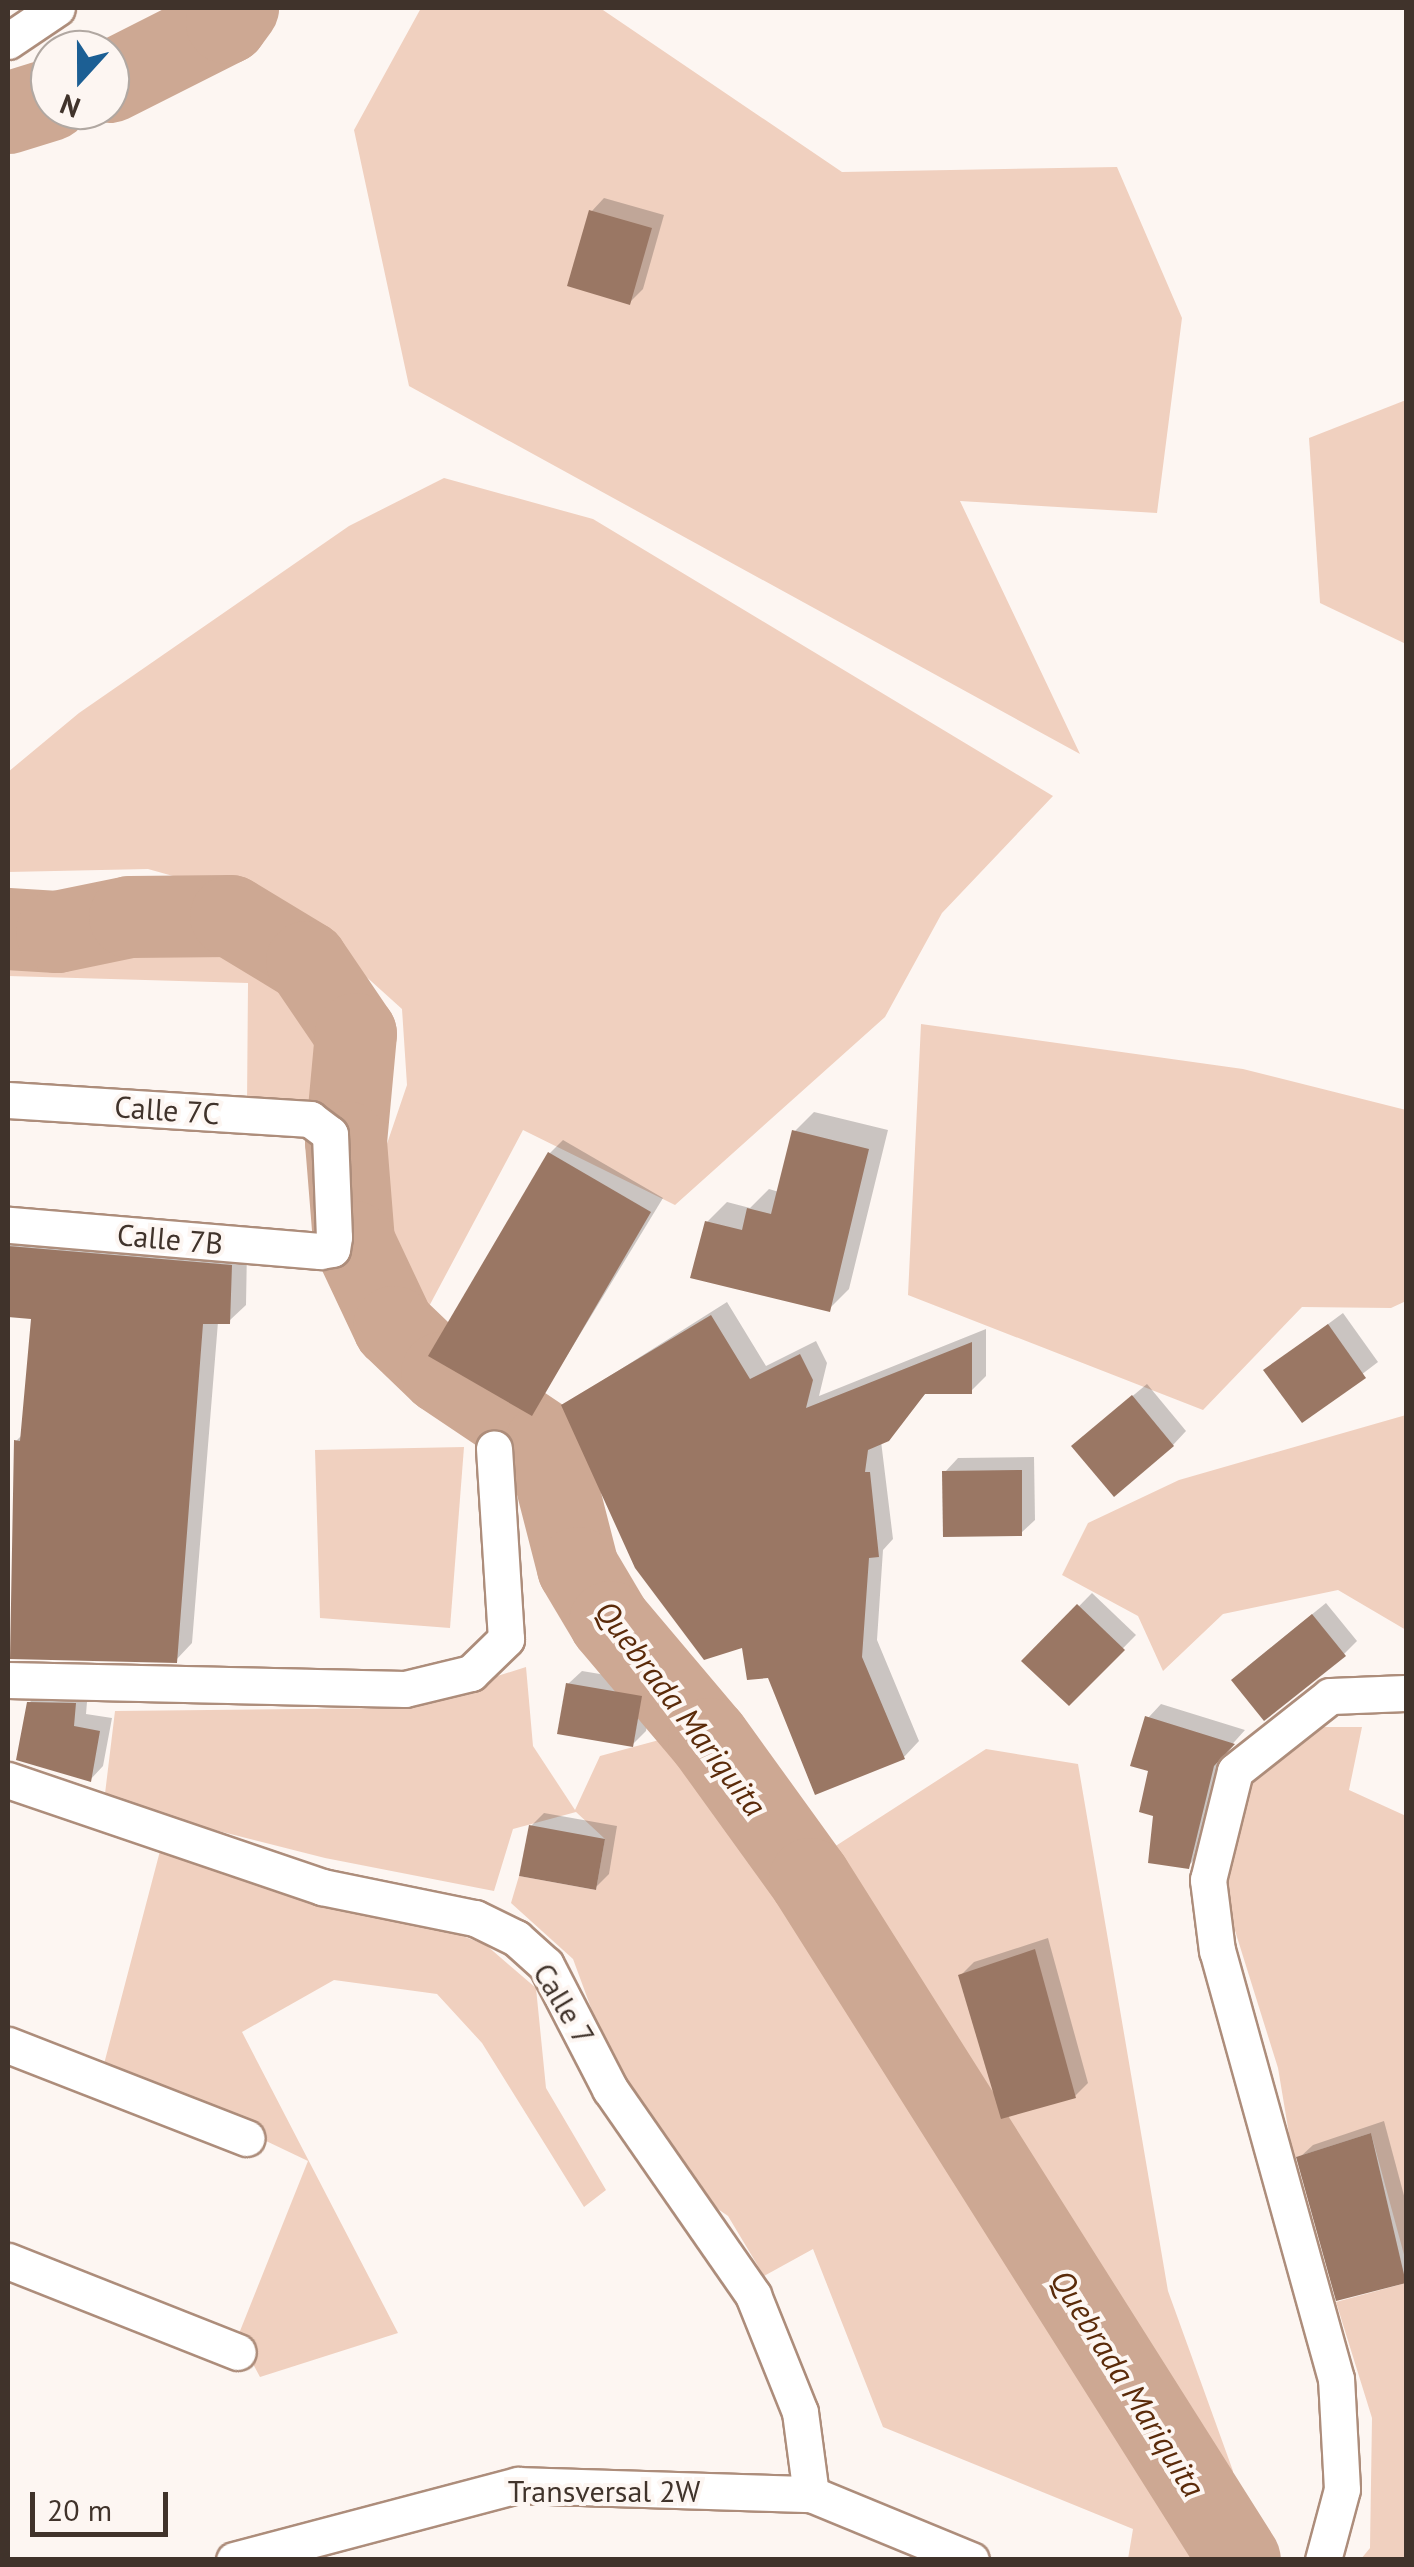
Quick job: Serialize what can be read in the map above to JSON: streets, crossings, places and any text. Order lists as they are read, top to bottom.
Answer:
{
  "streets": {
    "street": [
      "Calle 7C",
      "Calle 7B",
      "Calle 7",
      "Transversal 2W"
    ]
  },
  "crossings": [
    ["Calle 7C", "Calle 7B"],
    ["Calle 7", "Transversal 2W"]
  ],
  "water": ["Quebrada Mariquita"],
  "scale_bar": "20 m",
  "north": "bottom"
}
